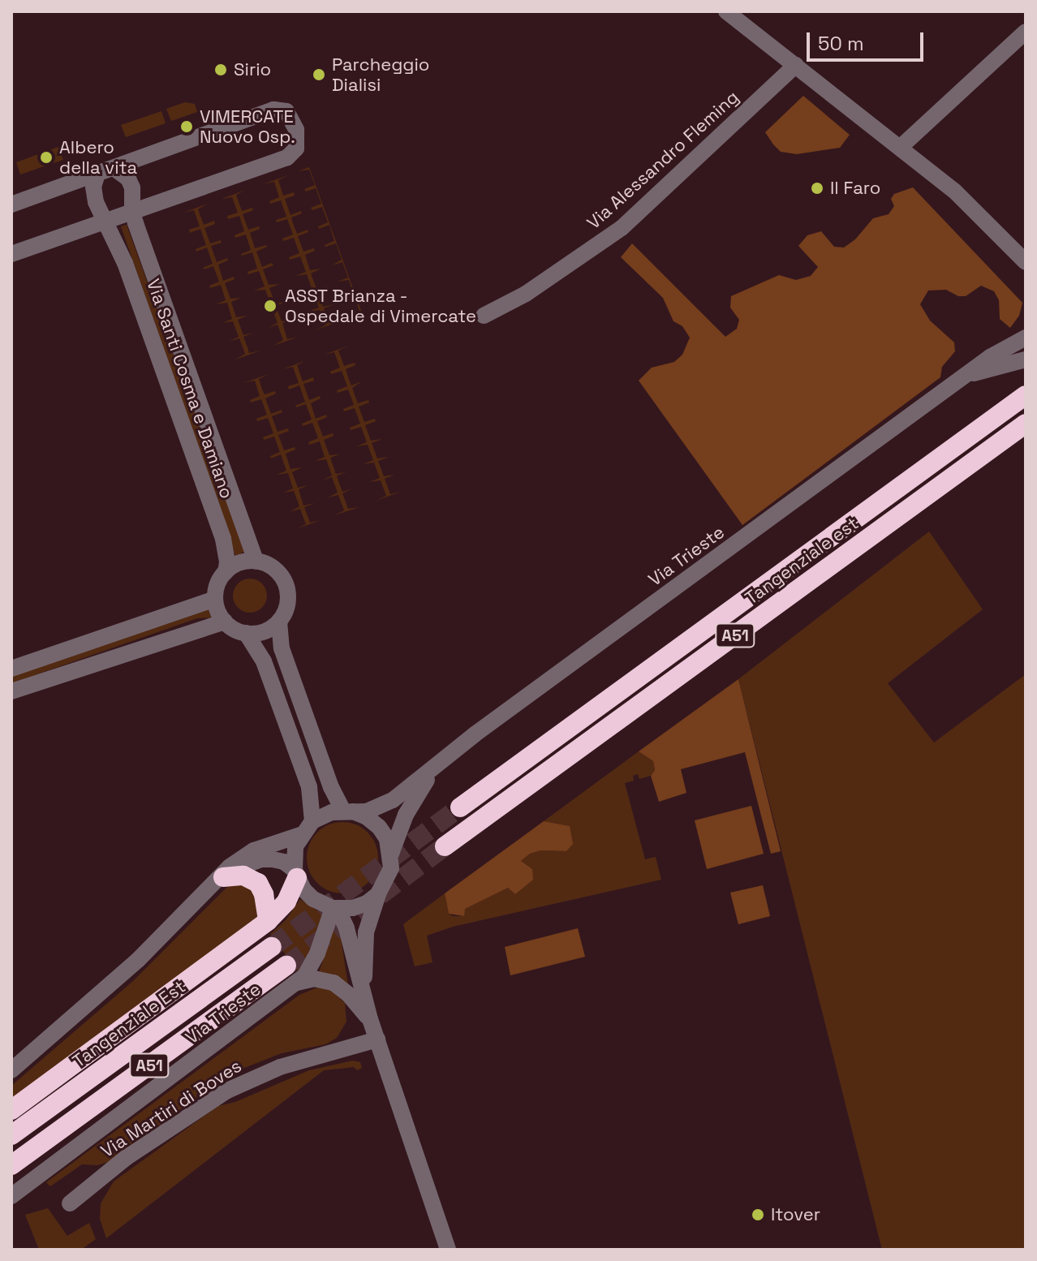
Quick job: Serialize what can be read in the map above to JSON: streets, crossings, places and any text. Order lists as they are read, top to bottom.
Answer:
{
  "streets": {
    "highway": ["Tangenziale est", "A51", "Tangenziale Est"],
    "street": [
      "Via Alessandro Fleming",
      "Via Santi Cosma e Damiano",
      "Via Trieste",
      "Via Martiri di Boves"
    ]
  },
  "crossings": [
    ["Via Trieste", "A51"]
  ],
  "places": [
    "Sirio",
    "Parcheggio Dialisi",
    "VIMERCATE Nuovo Osp.",
    "Albero della vita",
    "Il Faro",
    "ASST Brianza - Ospedale di Vimercate",
    "Itover"
  ],
  "scale_bar": "50 m"
}
